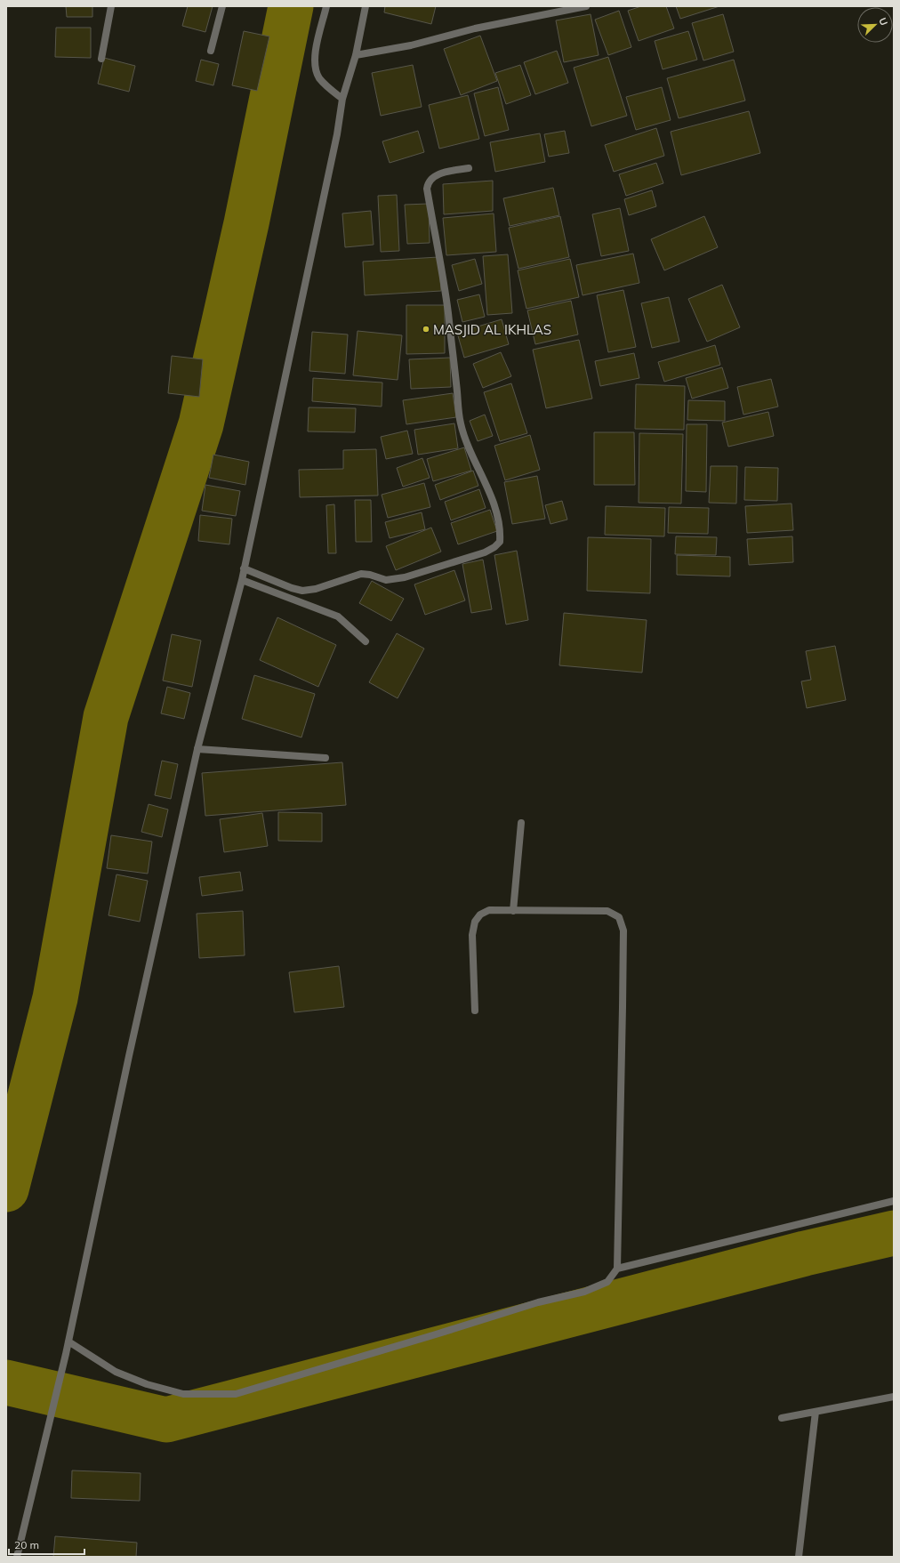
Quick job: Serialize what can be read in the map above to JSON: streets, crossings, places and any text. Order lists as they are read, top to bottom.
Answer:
{
  "places": ["MASJID AL IKHLAS"],
  "scale_bar": "20 m",
  "north": "top right"
}
